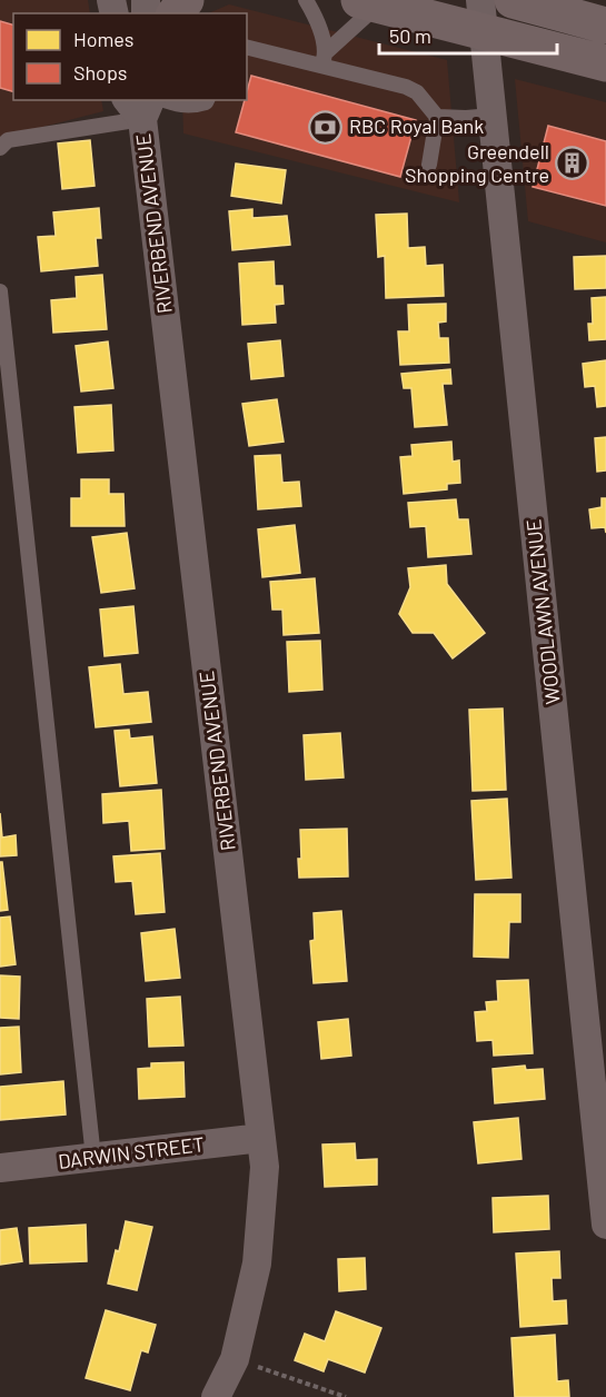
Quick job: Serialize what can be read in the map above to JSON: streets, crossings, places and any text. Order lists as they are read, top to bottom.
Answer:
{
  "streets": {
    "street": ["RIVERBEND AVENUE", "WOODLAWN AVENUE", "DARWIN STREET"]
  },
  "crossings": [
    ["RIVERBEND AVENUE", "DARWIN STREET"]
  ],
  "places": {
    "bank": ["RBC Royal Bank"],
    "building": ["Greendell Shopping Centre"]
  },
  "legend": ["Homes", "Shops"],
  "scale_bar": "50 m"
}
